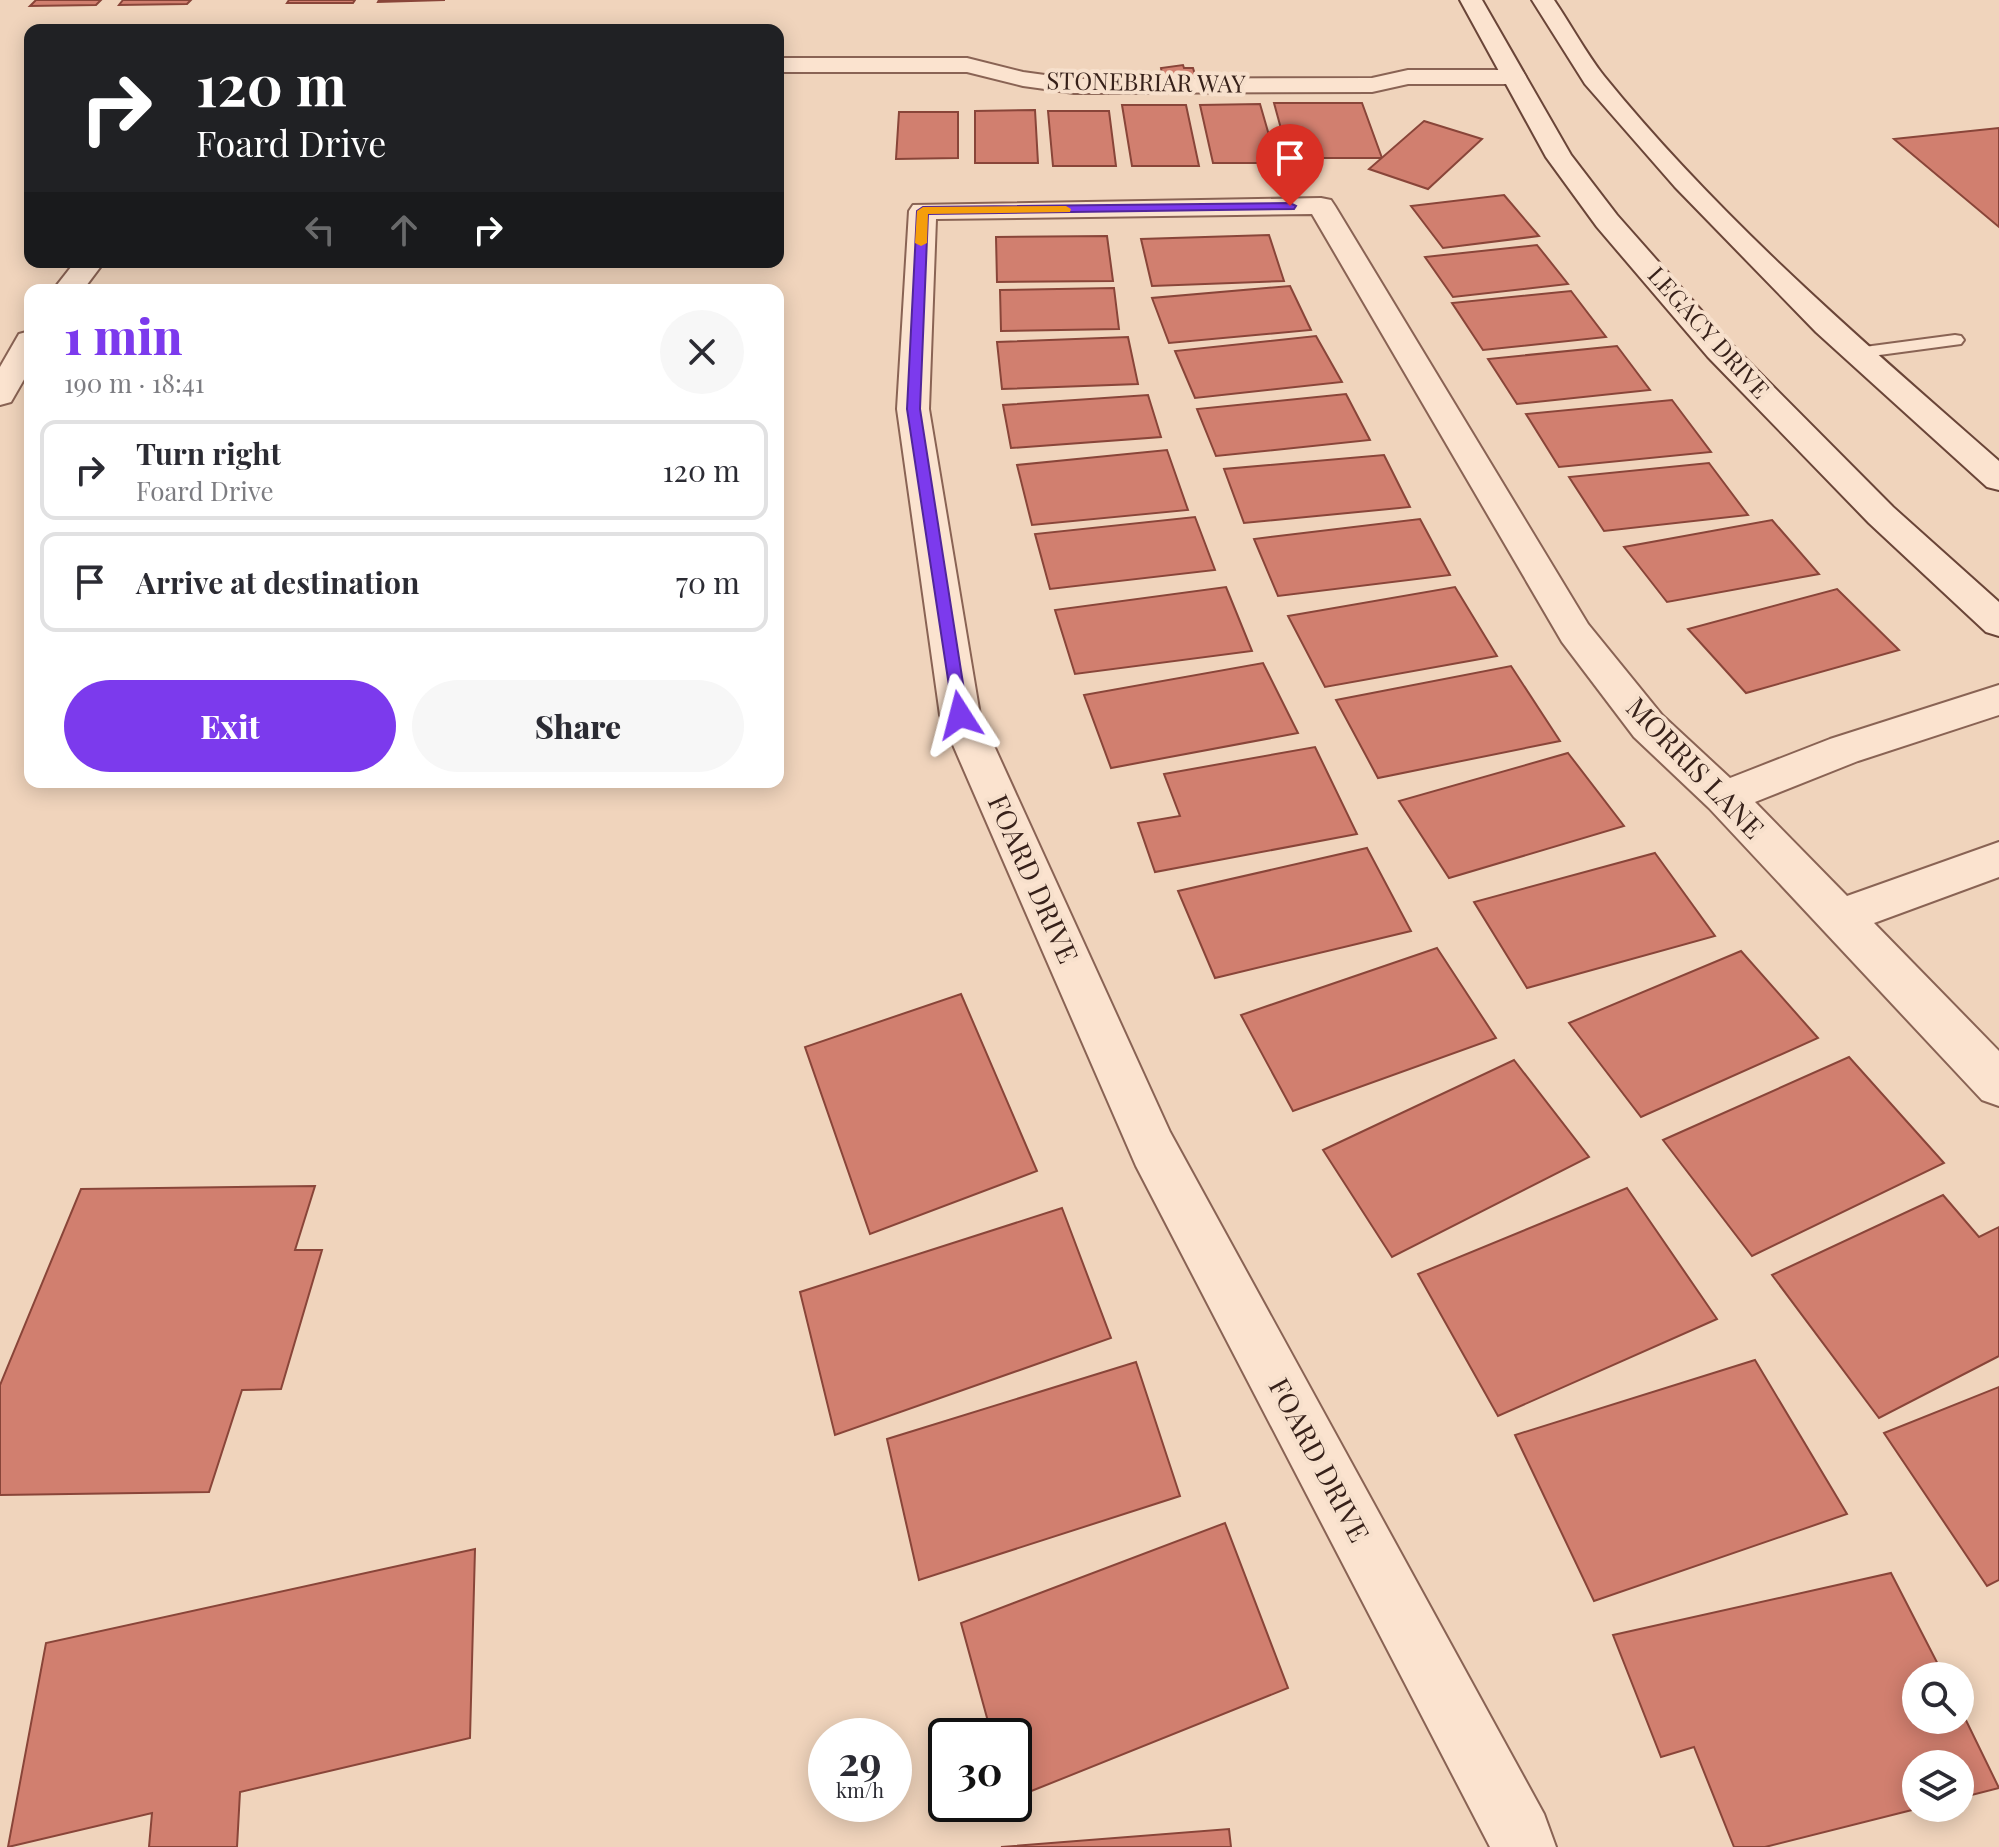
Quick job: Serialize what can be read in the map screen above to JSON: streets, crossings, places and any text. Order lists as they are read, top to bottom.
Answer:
{
  "streets": {
    "street": [
      "STONEBRIAR WAY",
      "LEGACY DRIVE",
      "MORRIS LANE",
      "FOARD DRIVE"
    ]
  },
  "crossings": [
    ["STONEBRIAR WAY", "LEGACY DRIVE"],
    ["MORRIS LANE", "FOARD DRIVE"]
  ],
  "page": {
    "turn": ["120 m", "Foard Drive"],
    "heading": ["1 min", "190 m · 18:41"],
    "list": [
      {
        "name": "Turn right",
        "note": "Foard Drive",
        "value": "120 m"
      },
      {
        "name": "Arrive at destination",
        "value": "70 m"
      }
    ],
    "buttons": ["Exit", "Share"],
    "speed": "29 km/h",
    "limit": "30"
  }
}
